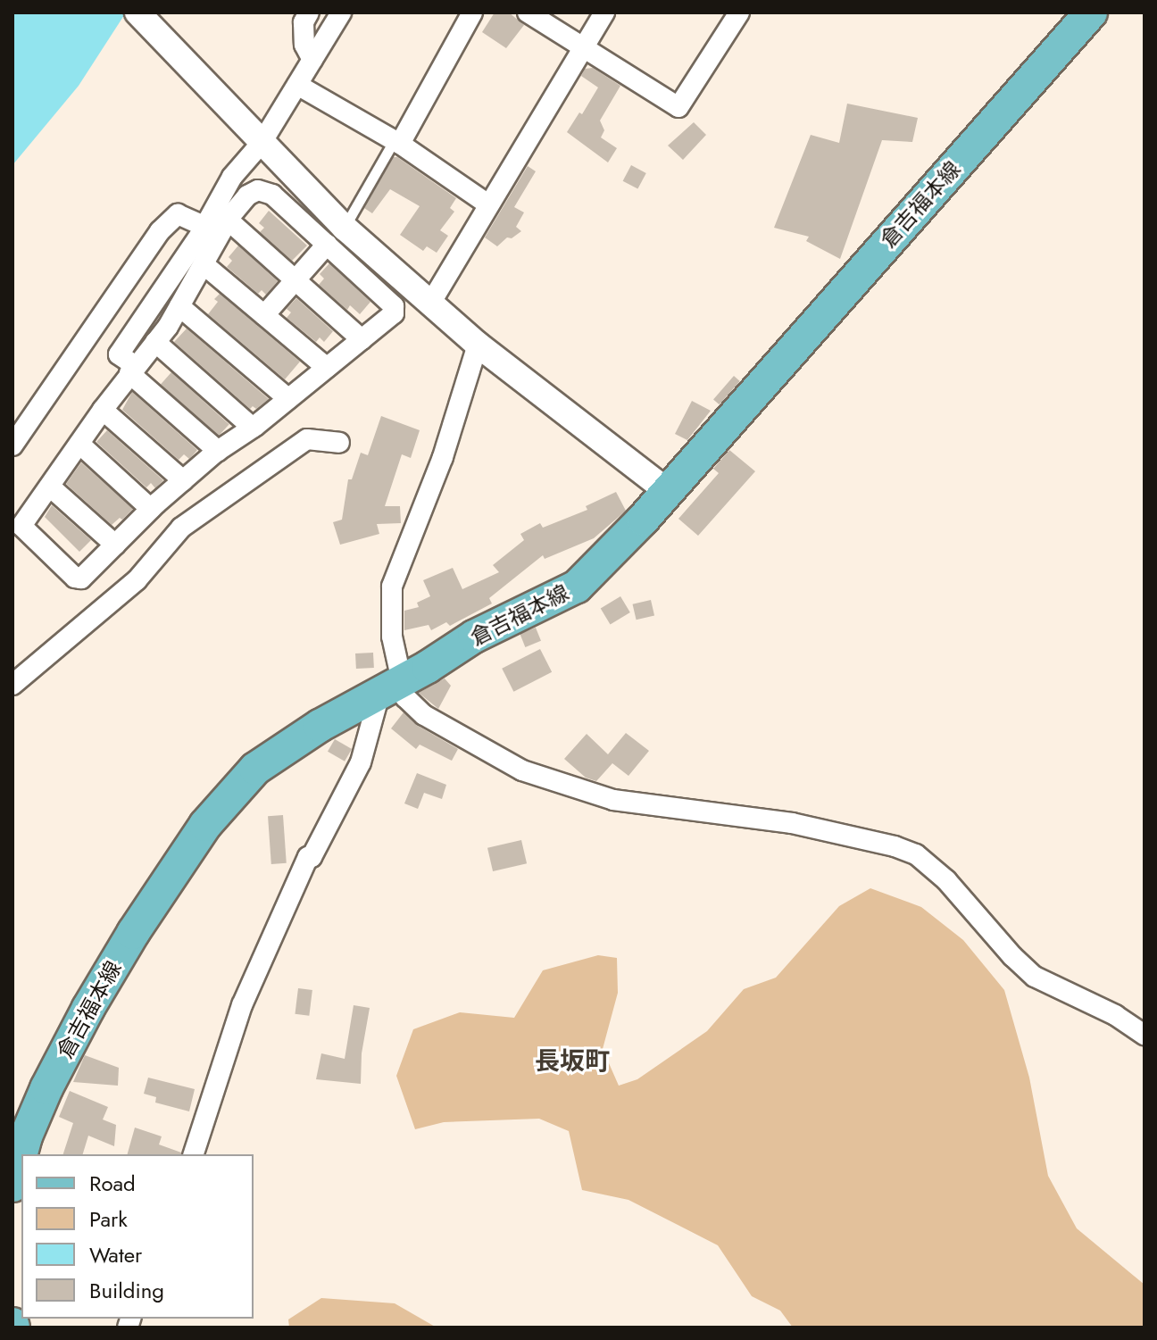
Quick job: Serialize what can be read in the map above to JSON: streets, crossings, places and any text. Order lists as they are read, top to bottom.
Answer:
{
  "streets": {
    "main road": ["倉吉福本線"]
  },
  "districts": ["長坂町"],
  "legend": [
    "Road",
    "Park",
    "Water",
    "Building"
  ]
}
